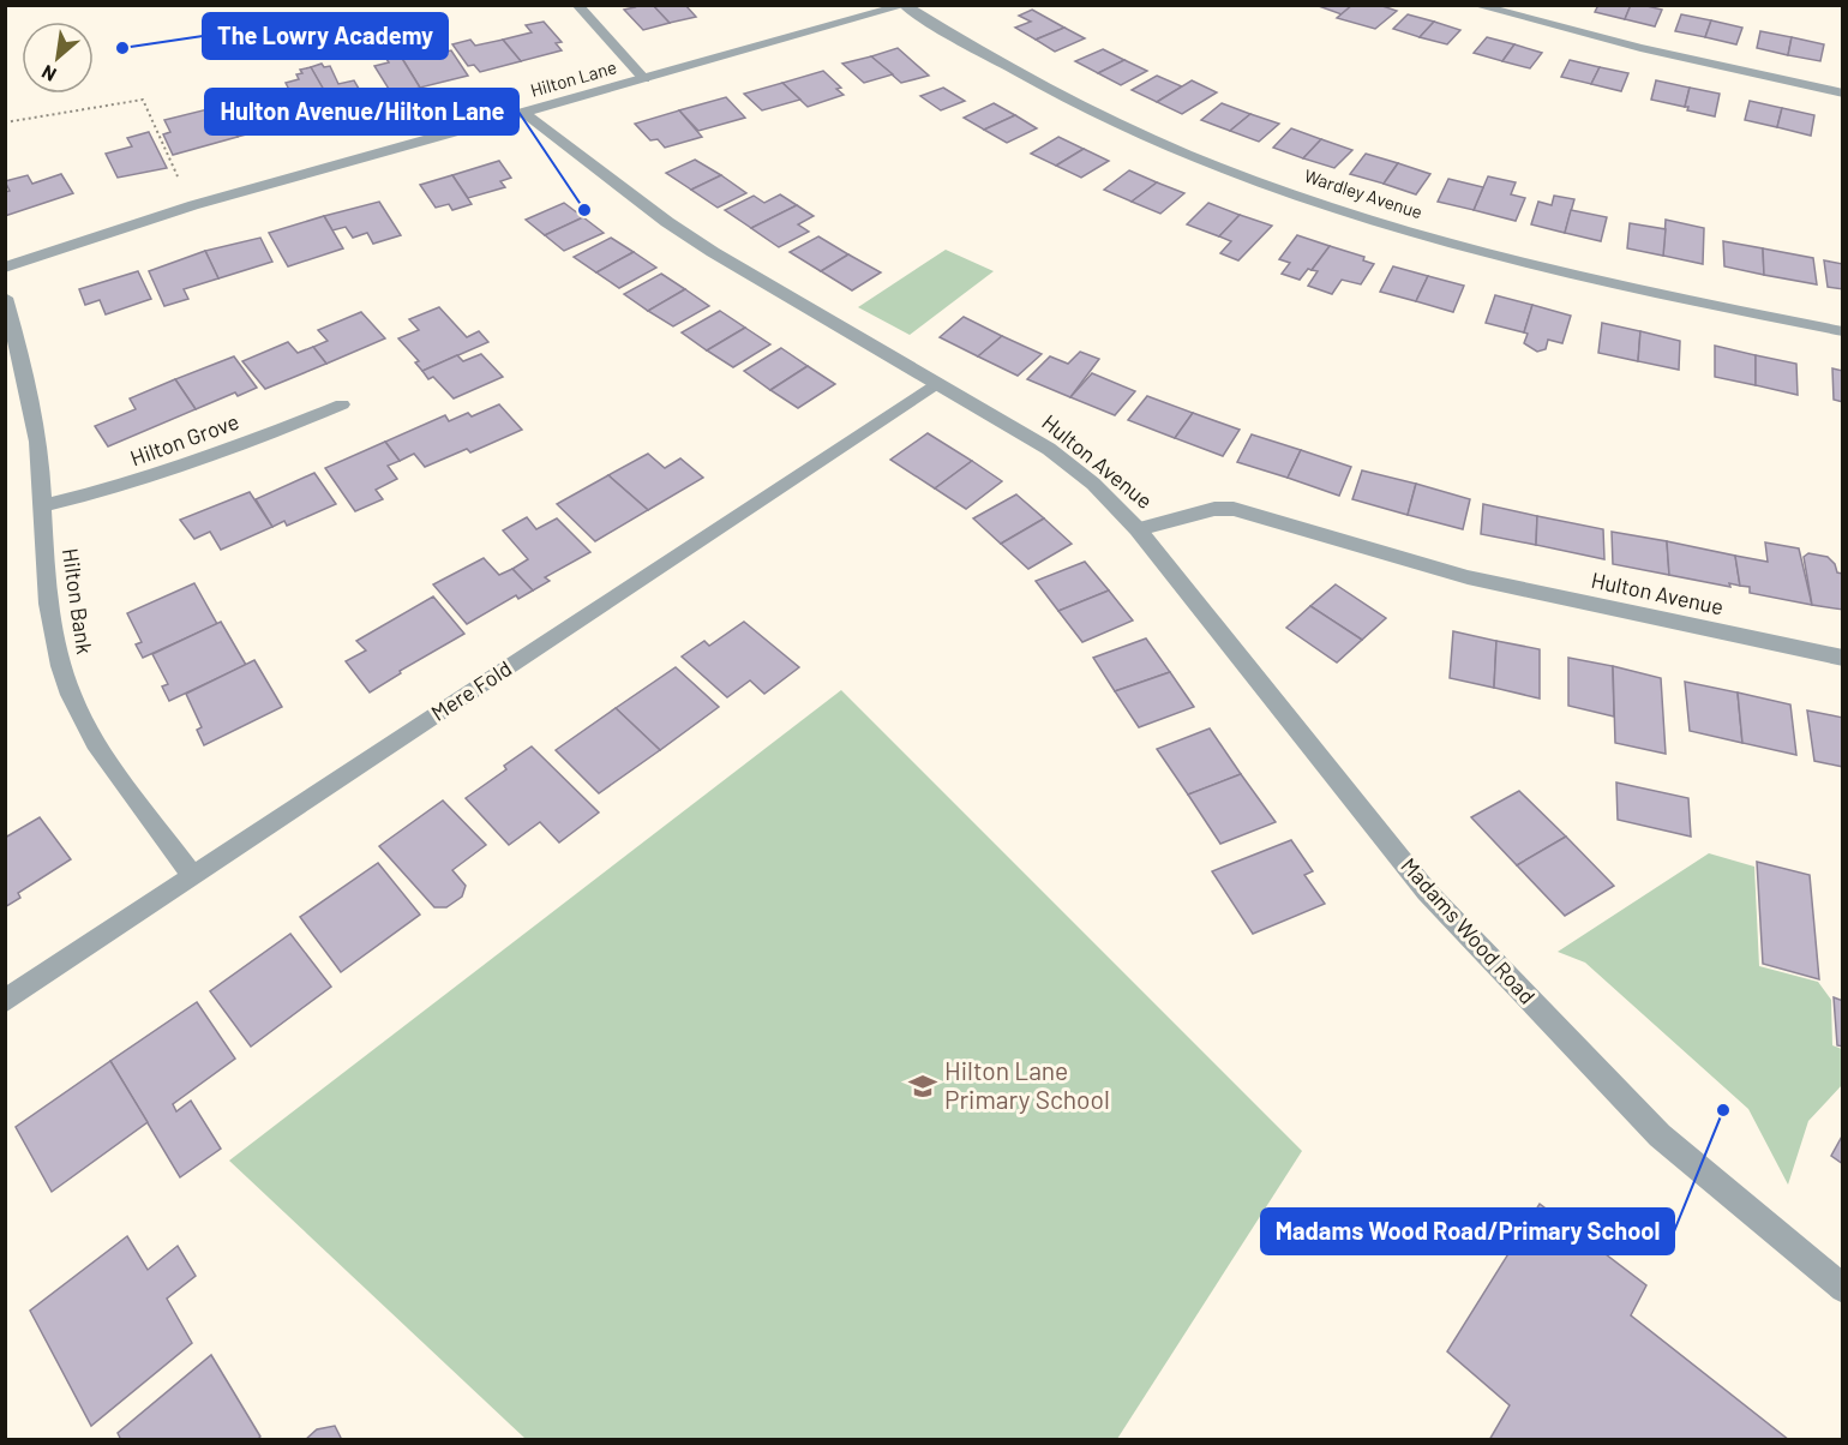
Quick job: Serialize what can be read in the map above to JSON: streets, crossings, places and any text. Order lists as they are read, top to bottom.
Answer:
{
  "streets": {
    "street": [
      "Hilton Lane",
      "Wardley Avenue",
      "Hilton Grove",
      "Hulton Avenue",
      "Hilton Bank",
      "Mere Fold",
      "Madams Wood Road"
    ]
  },
  "crossings": [
    ["Hilton Lane", "Wardley Avenue"],
    ["Hilton Lane", "Hulton Avenue"],
    ["Hilton Grove", "Hilton Bank"],
    ["Hulton Avenue", "Mere Fold"],
    ["Hulton Avenue", "Madams Wood Road"],
    ["Hilton Bank", "Mere Fold"]
  ],
  "places": {
    "other": ["The Lowry Academy", "Hulton Avenue/Hilton Lane", "Madams Wood Road/Primary School"],
    "school or university": ["Hilton Lane Primary School"]
  },
  "north": "bottom left"
}
